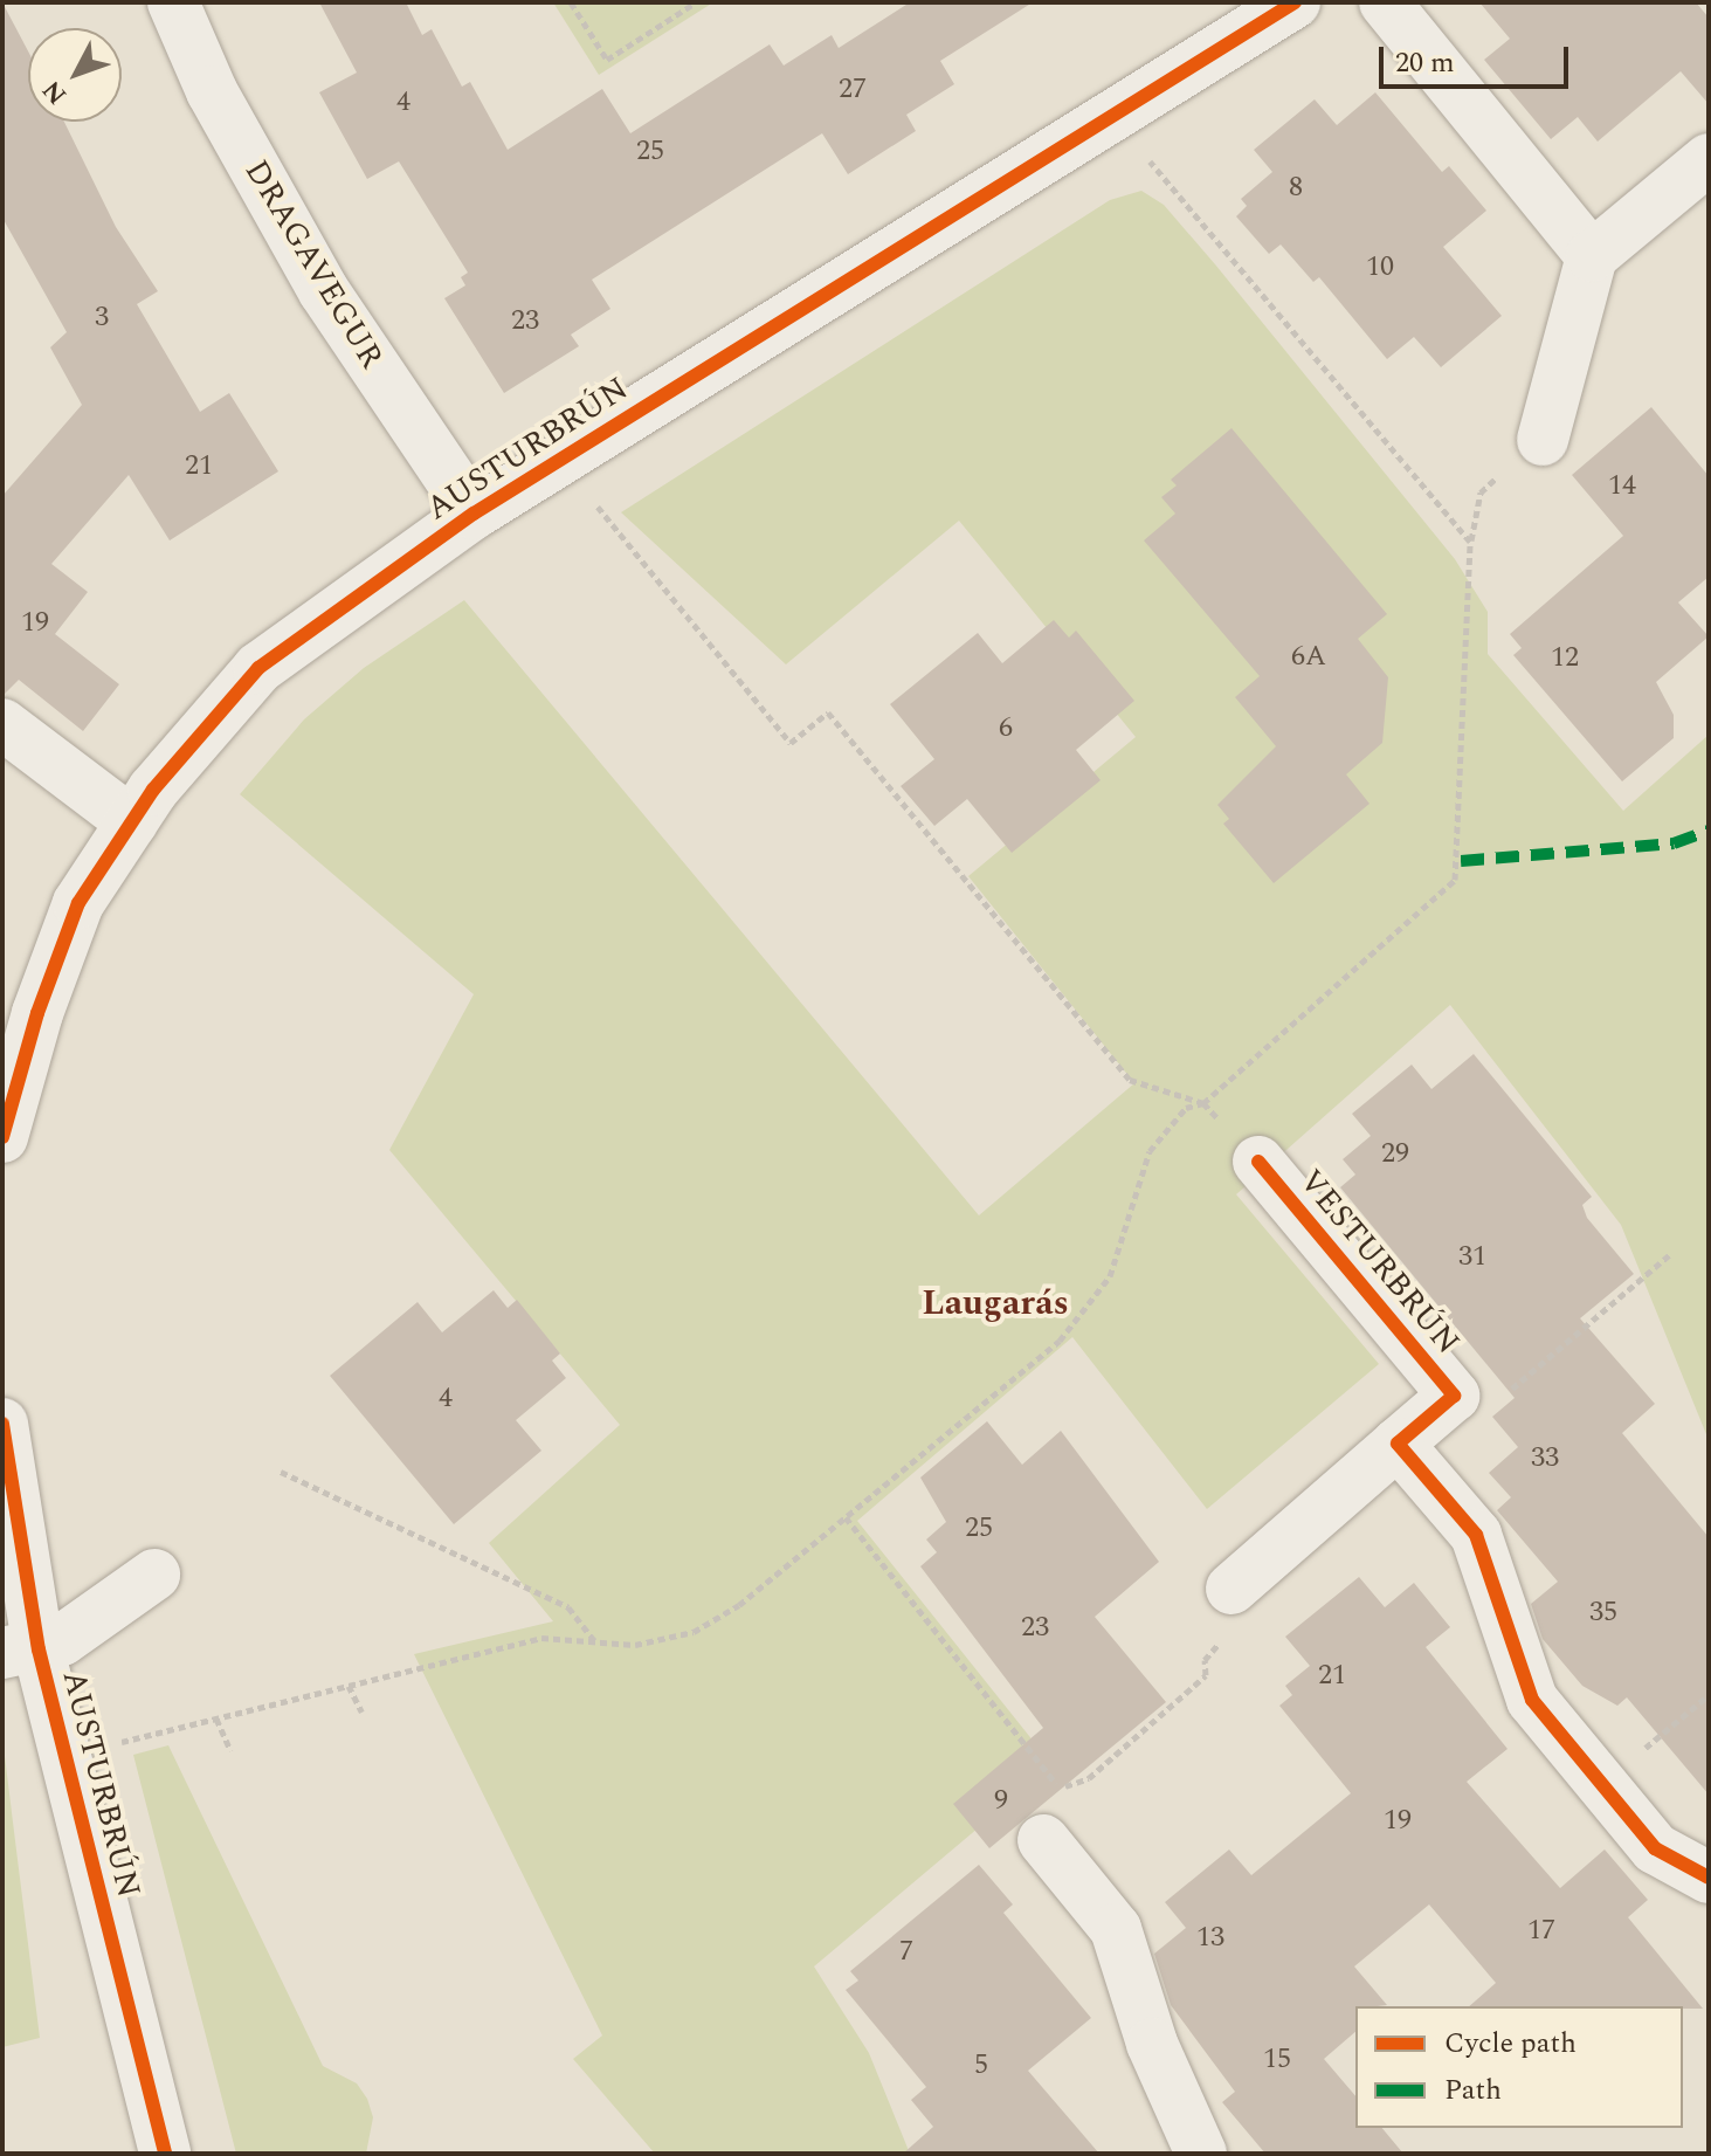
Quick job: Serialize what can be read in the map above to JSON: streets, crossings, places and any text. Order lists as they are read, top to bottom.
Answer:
{
  "streets": {
    "street": ["DRAGAVEGUR", "AUSTURBRÚN", "VESTURBRÚN"]
  },
  "crossings": [
    ["DRAGAVEGUR", "AUSTURBRÚN"]
  ],
  "districts": ["Laugarás"],
  "house_numbers": [
    "27",
    "4",
    "25",
    "8",
    "10",
    "3",
    "23",
    "21",
    "14",
    "19",
    "6A",
    "12",
    "6",
    "29",
    "31",
    "4",
    "33",
    "25",
    "35",
    "23",
    "21",
    "9",
    "19",
    "17",
    "13",
    "7",
    "15",
    "5"
  ],
  "legend": ["Cycle path", "Path"],
  "scale_bar": "20 m",
  "north": "bottom left"
}
